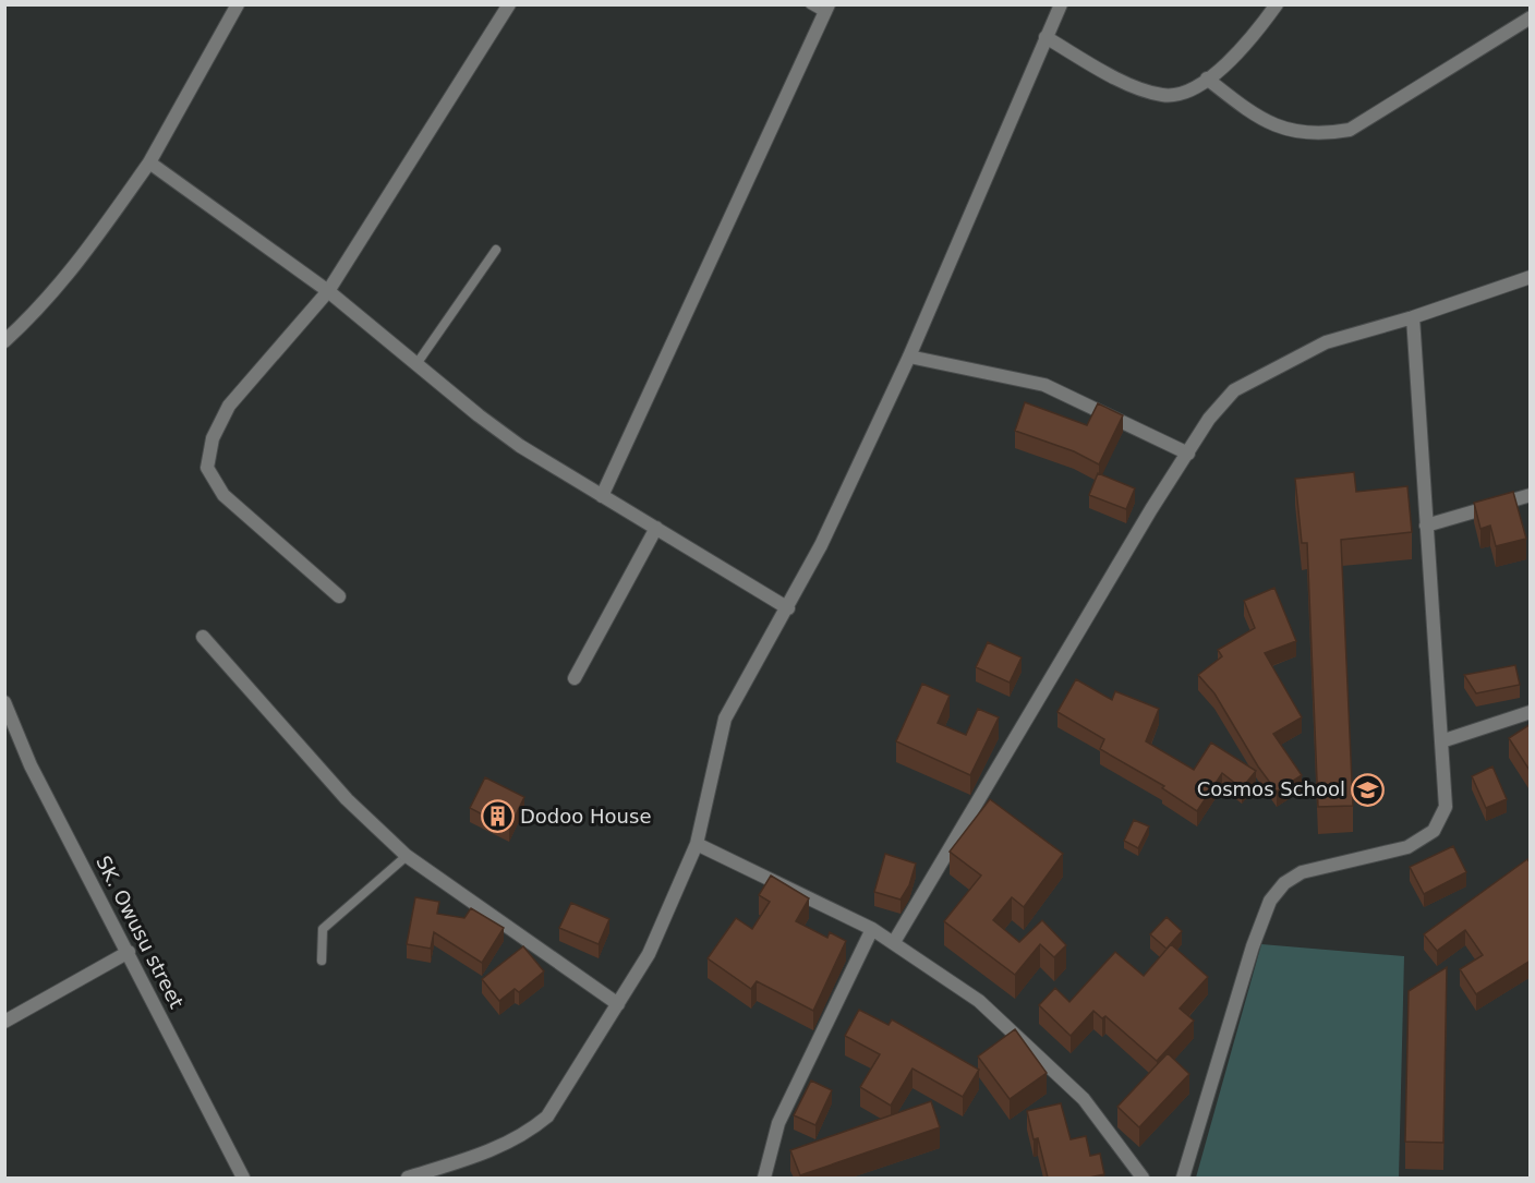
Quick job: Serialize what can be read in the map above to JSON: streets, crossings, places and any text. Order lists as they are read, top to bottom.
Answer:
{
  "streets": {
    "street": ["SK. Owusu street"]
  },
  "places": {
    "school or university": ["Cosmos School"],
    "building": ["Dodoo House"]
  }
}
